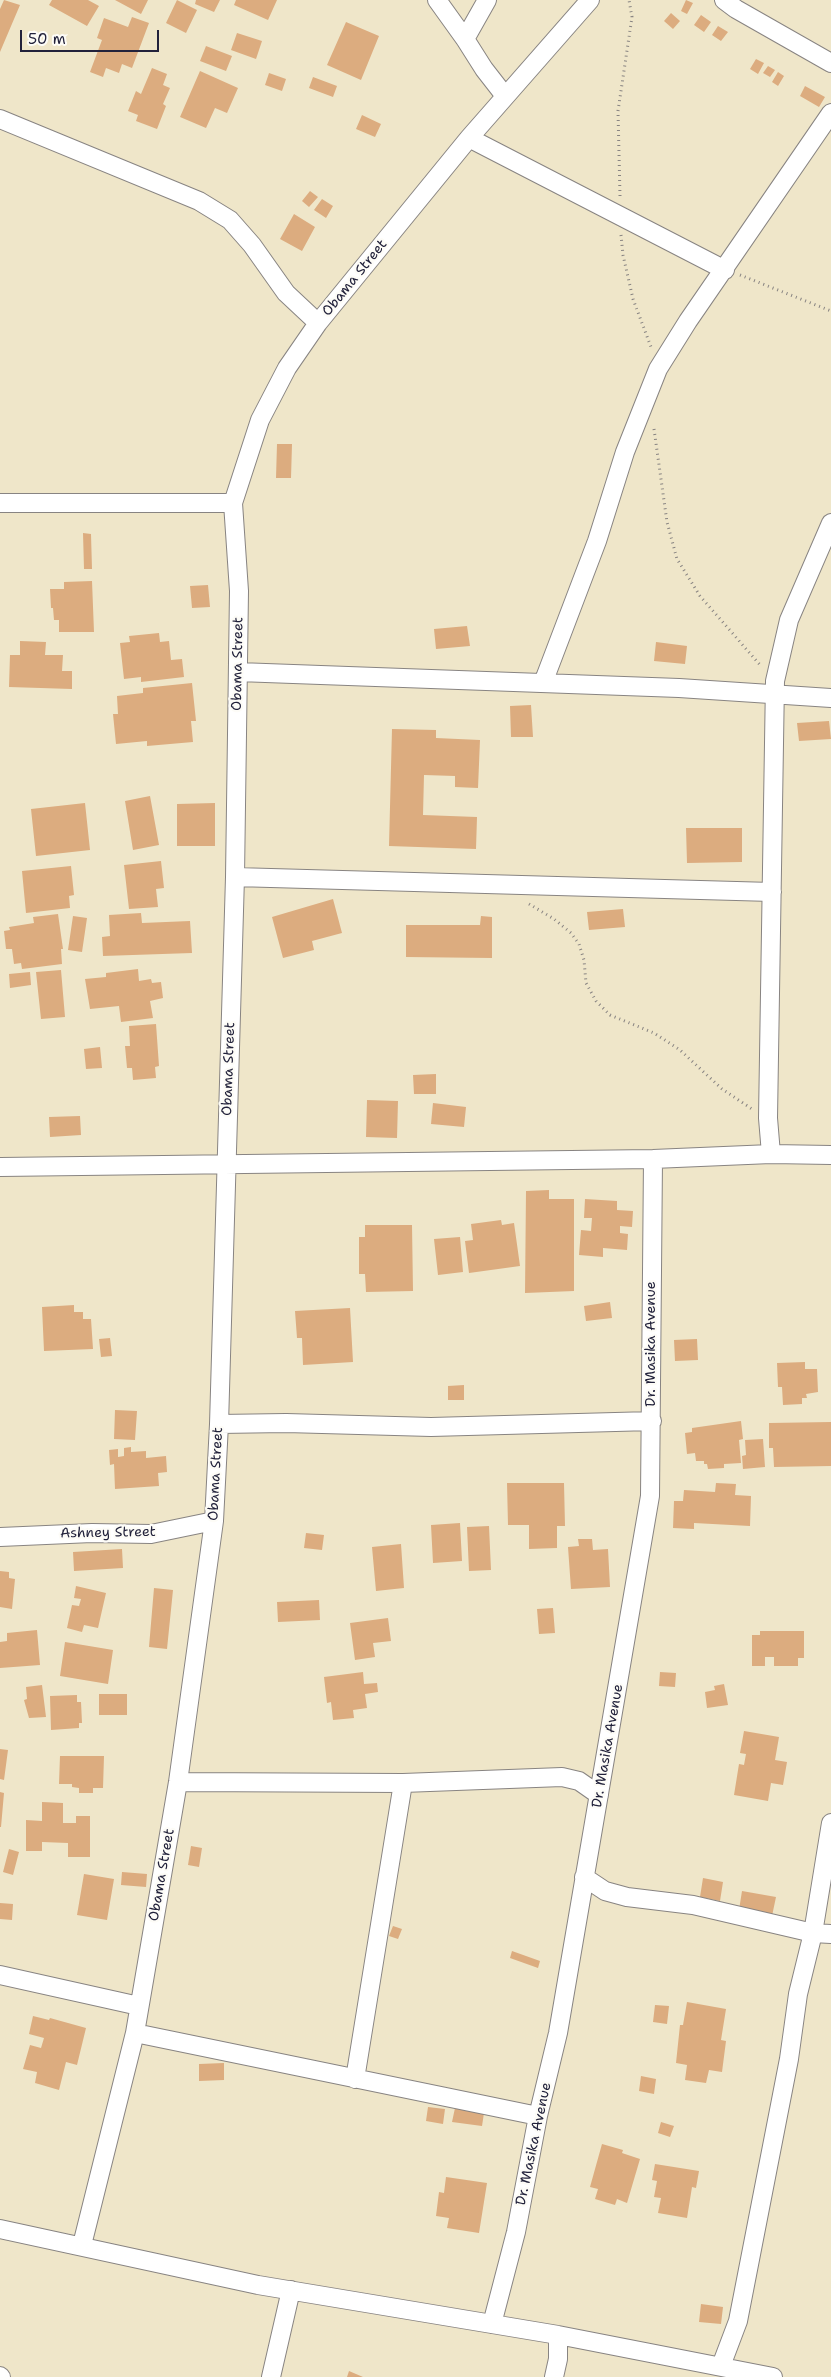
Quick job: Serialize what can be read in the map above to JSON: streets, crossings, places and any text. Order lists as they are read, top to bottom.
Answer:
{
  "streets": {
    "street": ["Obama Street", "Dr. Masika Avenue", "Ashney Street"]
  },
  "crossings": [
    ["Obama Street", "Ashney Street"]
  ],
  "scale_bar": "50 m"
}
